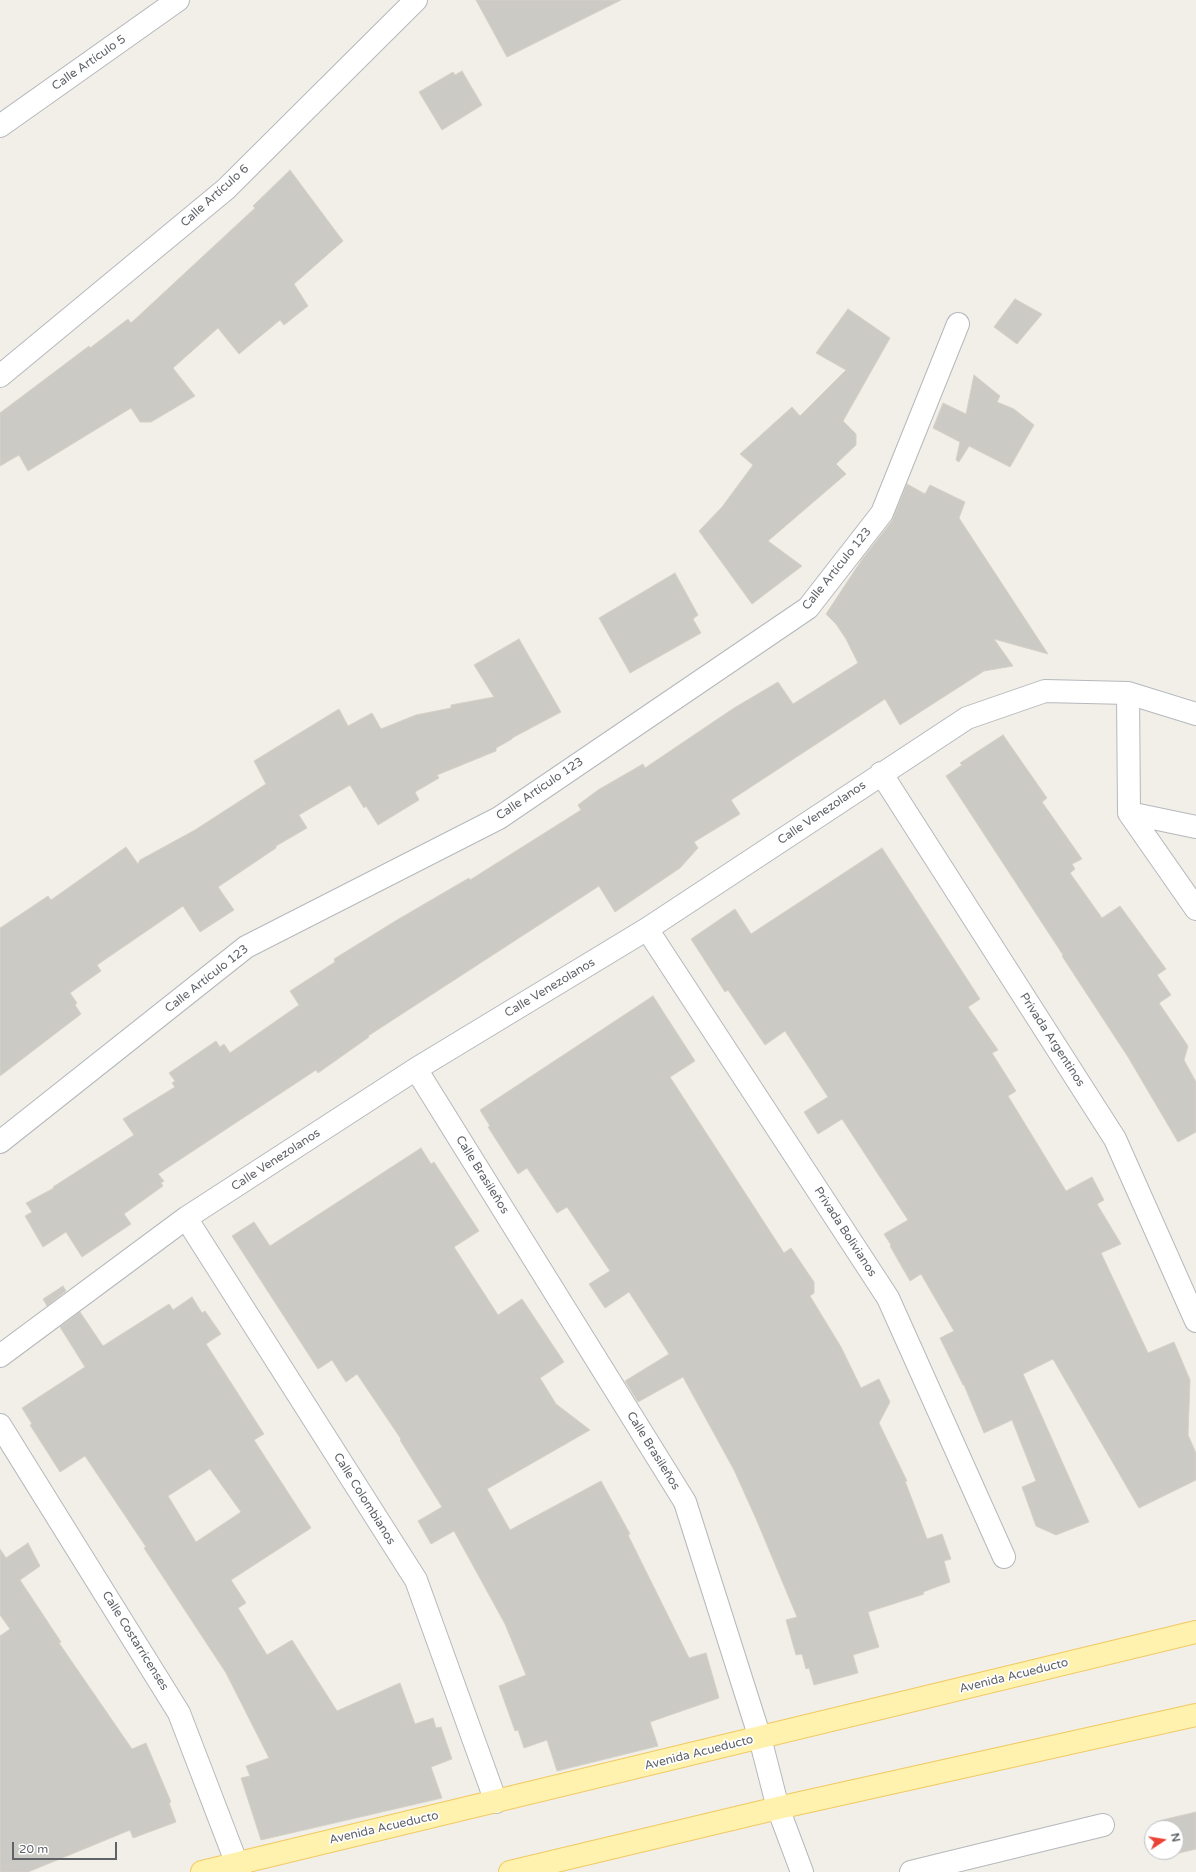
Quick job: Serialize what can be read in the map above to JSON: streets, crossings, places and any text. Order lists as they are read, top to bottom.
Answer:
{
  "streets": {
    "main road": ["Avenida Acueducto"],
    "street": [
      "Calle Artículo 5",
      "Calle Artículo 6",
      "Calle Artículo 123",
      "Calle Venezolanos",
      "Privada Argentinos",
      "Calle Brasileños",
      "Privada Bolivianos",
      "Calle Colombianos",
      "Calle Costarricenses"
    ]
  },
  "crossings": [
    ["Calle Venezolanos", "Privada Argentinos"],
    ["Calle Venezolanos", "Calle Brasileños"],
    ["Calle Venezolanos", "Privada Bolivianos"],
    ["Calle Venezolanos", "Calle Colombianos"],
    ["Calle Brasileños", "Avenida Acueducto"],
    ["Calle Colombianos", "Avenida Acueducto"],
    ["Calle Costarricenses", "Avenida Acueducto"]
  ],
  "scale_bar": "20 m",
  "north": "right"
}
